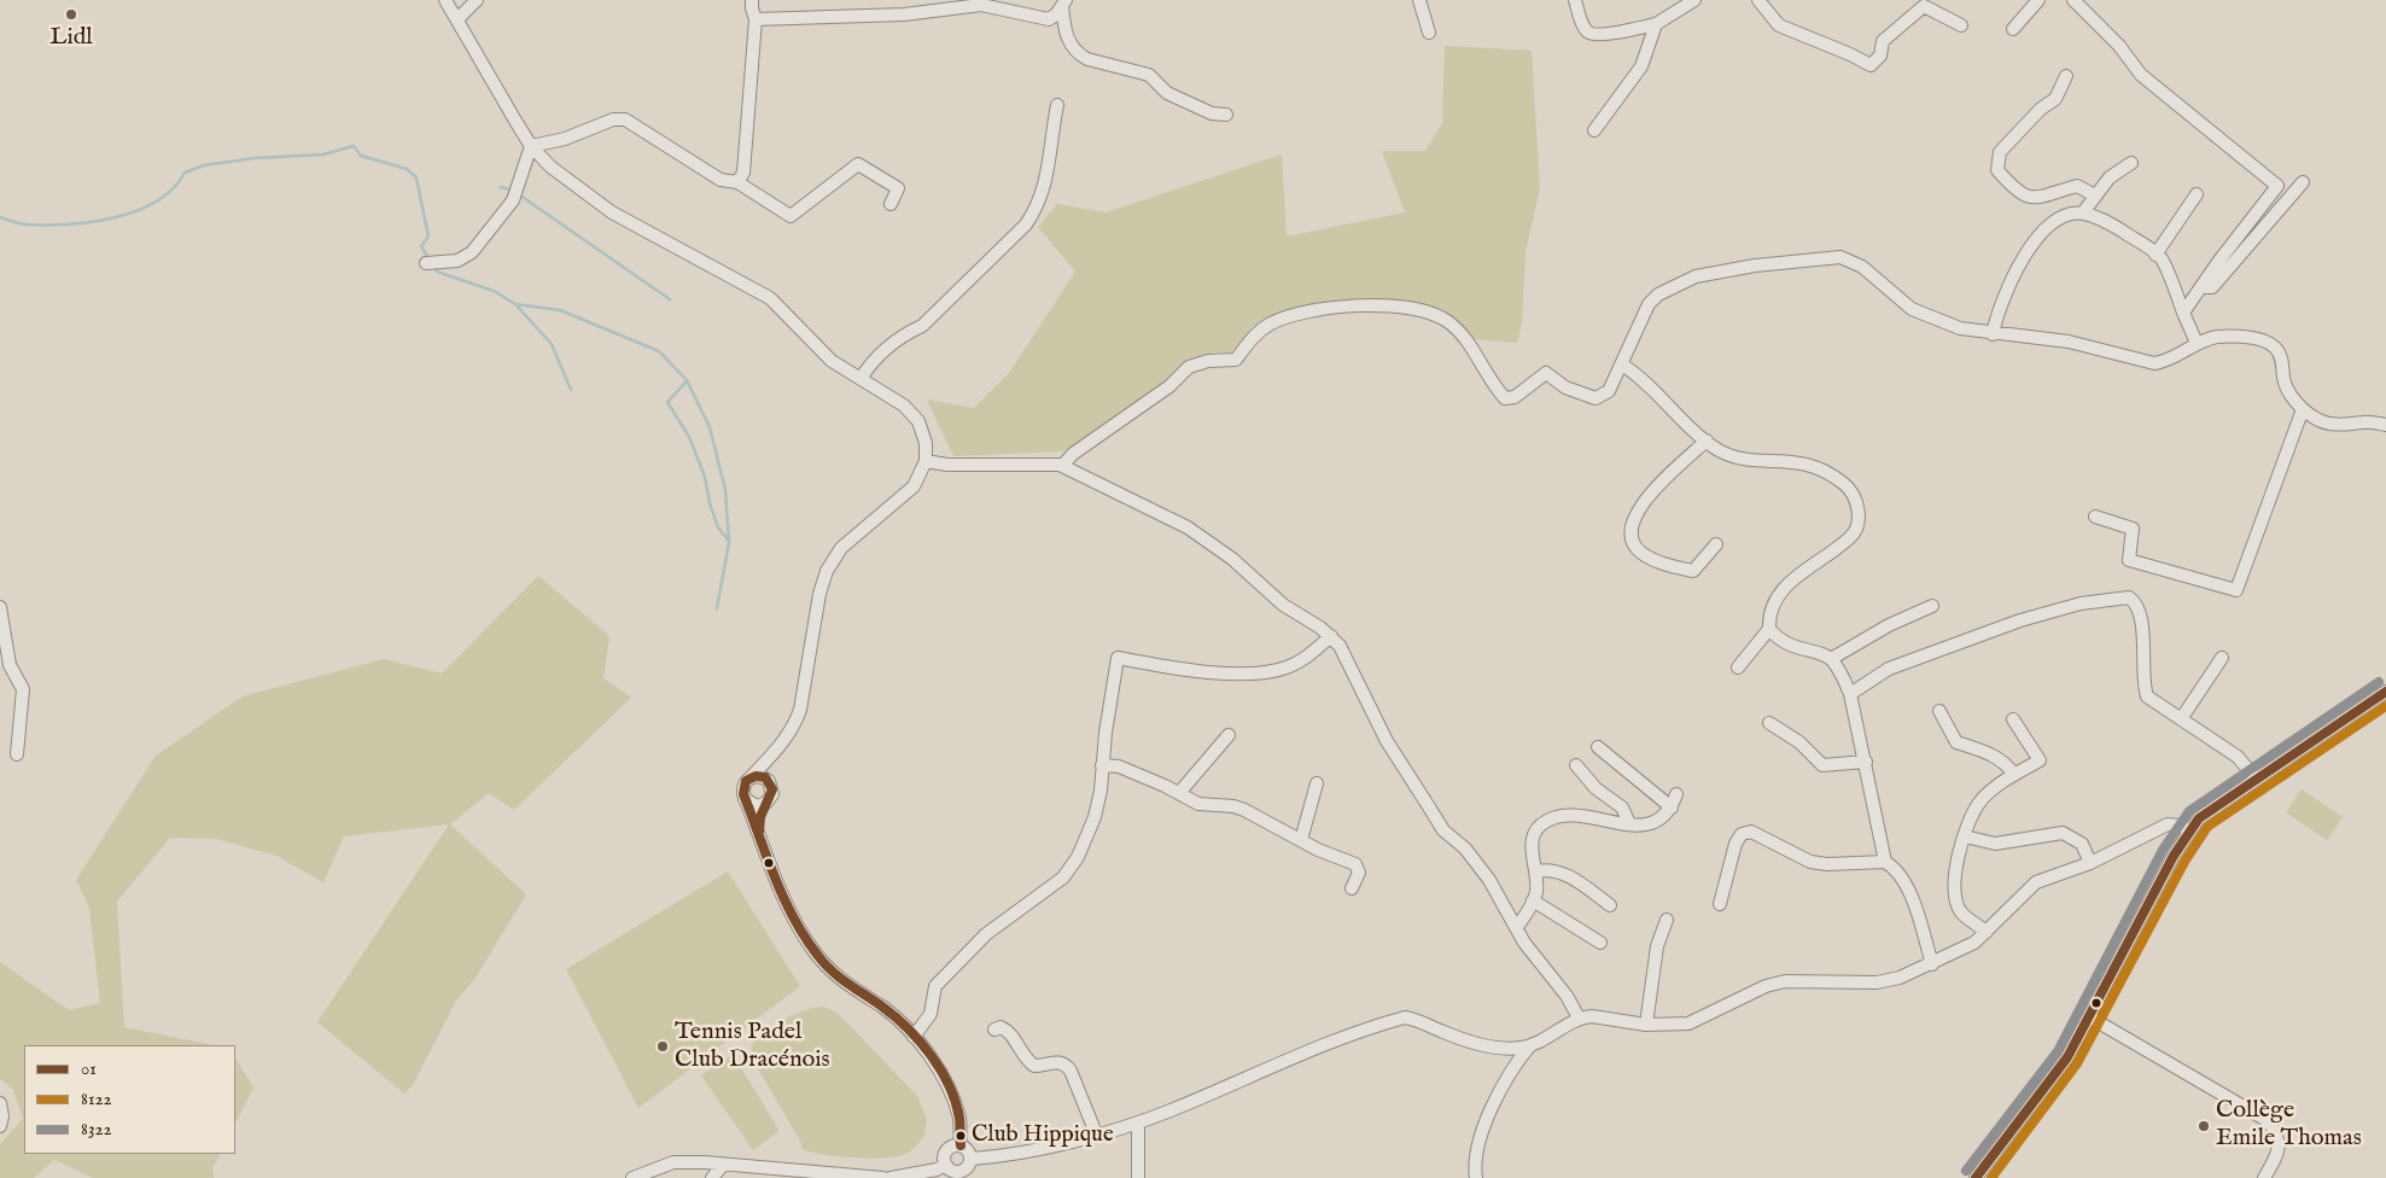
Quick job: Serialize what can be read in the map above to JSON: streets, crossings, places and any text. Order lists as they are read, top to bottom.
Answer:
{
  "places": [
    "Lidl",
    "Tennis Padel Club Dracénois",
    "Collège Emile Thomas",
    "Club Hippique"
  ],
  "lines": ["transit line 8322", "transit line 01", "transit line 8122"],
  "legend": ["01", "8122", "8322"]
}
